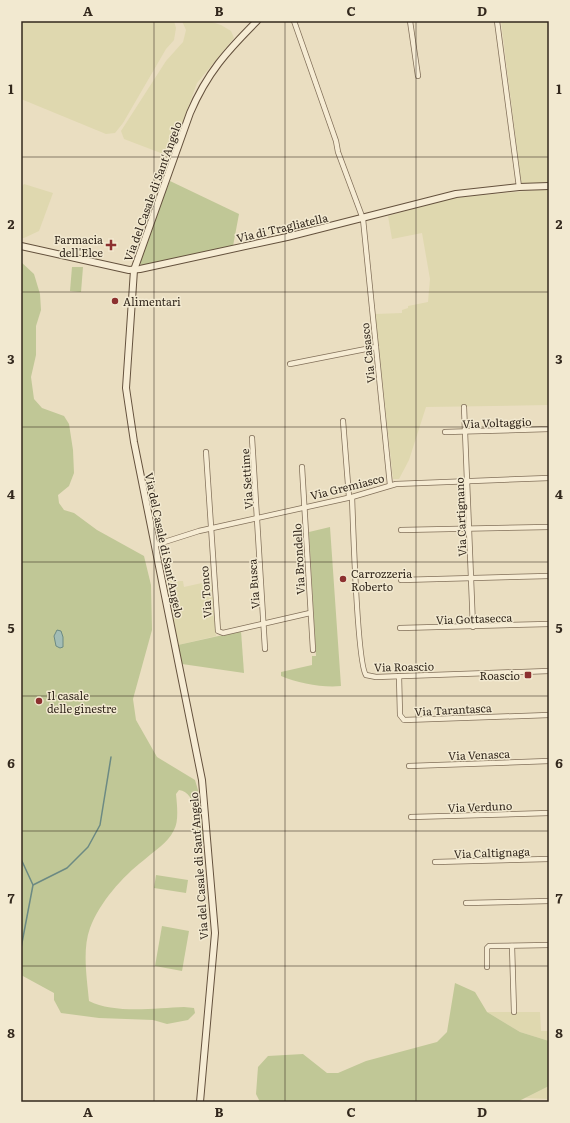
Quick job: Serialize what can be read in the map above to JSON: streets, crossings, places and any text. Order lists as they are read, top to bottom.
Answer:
{
  "streets": {
    "main road": ["Via del Casale di Sant'Angelo", "Via di Tragliatella"],
    "street": [
      "Via Casasco",
      "Via Voltaggio",
      "Via Settime",
      "Via Gremiasco",
      "Via Cartignano",
      "Via Brondello",
      "Via Busca",
      "Via Tonco",
      "Via Gottasecca",
      "Via Roascio",
      "Via Tarantasca",
      "Via Venasca",
      "Via Verduno",
      "Via Caltignaga"
    ]
  },
  "crossings": [
    ["Via del Casale di Sant'Angelo", "Via di Tragliatella"],
    ["Via del Casale di Sant'Angelo", "Via Gremiasco"],
    ["Via di Tragliatella", "Via Casasco"],
    ["Via Casasco", "Via Gremiasco"],
    ["Via Voltaggio", "Via Cartignano"],
    ["Via Settime", "Via Gremiasco"],
    ["Via Settime", "Via Busca"],
    ["Via Gremiasco", "Via Cartignano"],
    ["Via Gremiasco", "Via Brondello"],
    ["Via Gremiasco", "Via Busca"],
    ["Via Gremiasco", "Via Tonco"],
    ["Via Gremiasco", "Via Roascio"],
    ["Via Cartignano", "Via Gottasecca"],
    ["Via Brondello", "Via Tonco"],
    ["Via Busca", "Via Tonco"],
    ["Via Roascio", "Via Tarantasca"]
  ],
  "places": {
    "health": ["Farmacia dell'Elce"],
    "other": ["Alimentari", "Carrozzeria Roberto", "Il casale delle ginestre"],
    "transit": ["Roascio"]
  },
  "grid": {
    "columns": [
      "A",
      "B",
      "C",
      "D"
    ],
    "rows": [
      "1",
      "2",
      "3",
      "4",
      "5",
      "6",
      "7",
      "8"
    ]
  }
}
